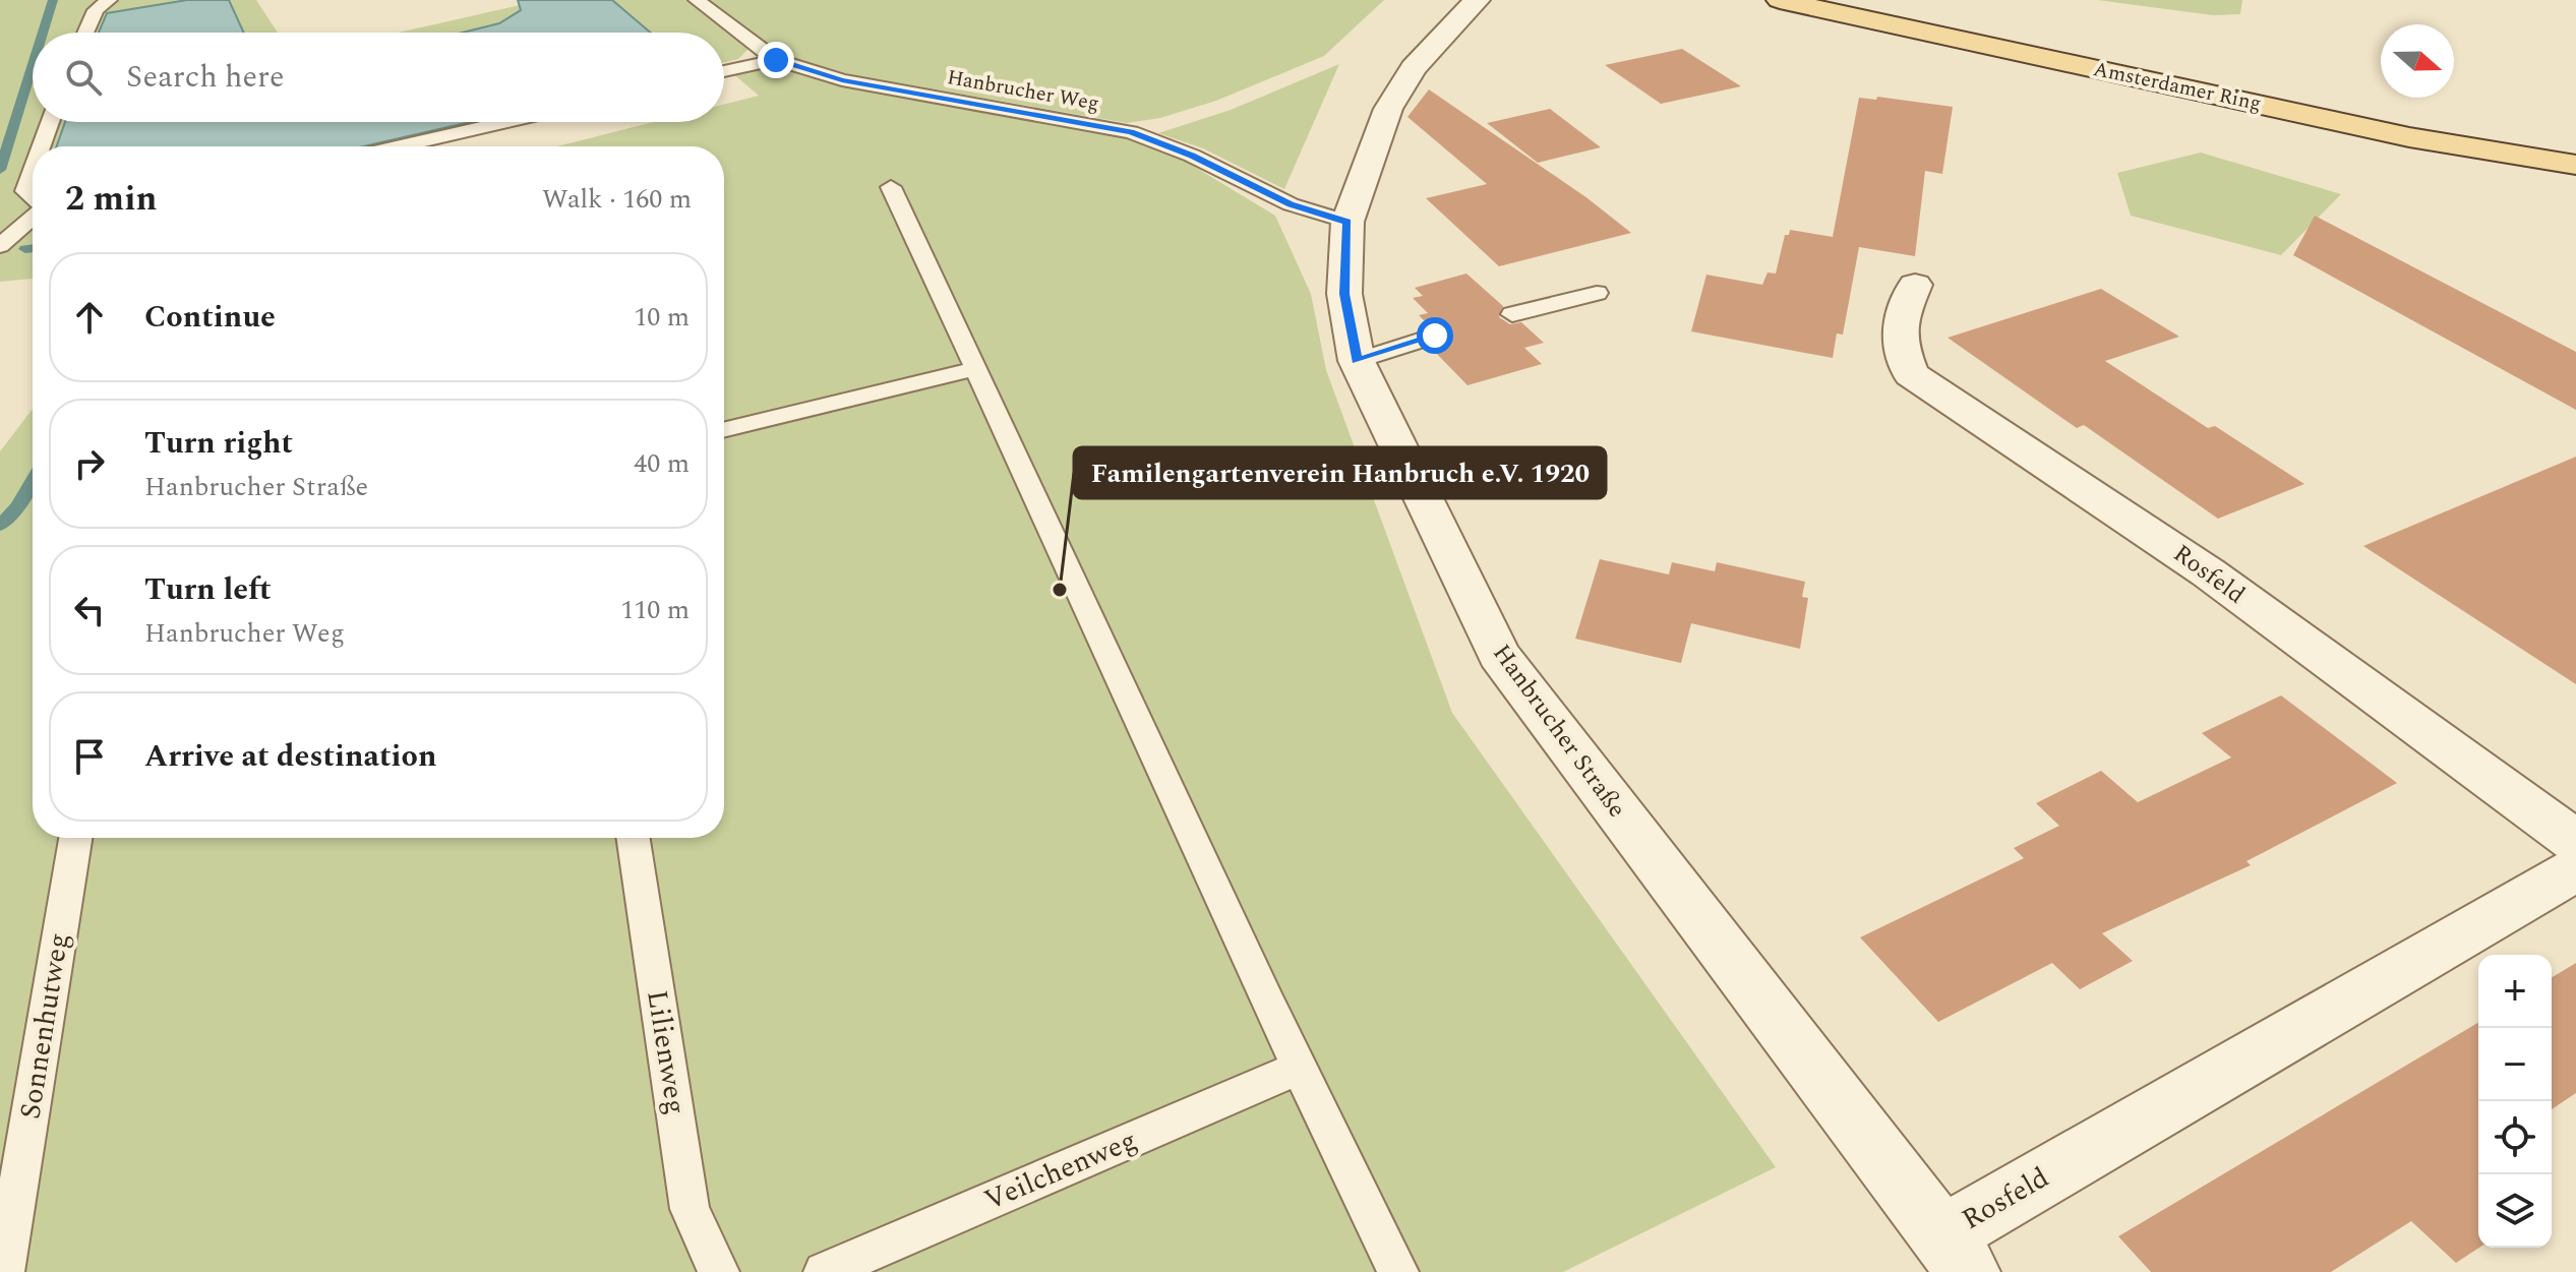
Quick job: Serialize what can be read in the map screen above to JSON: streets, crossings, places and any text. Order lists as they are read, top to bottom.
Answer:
{
  "streets": {
    "main road": ["Amsterdamer Ring"],
    "street": ["Rosfeld", "Hanbrucher Straße"],
    "lane": [
      "Hanbrucher Weg",
      "Sonnenhutweg",
      "Lilienweg",
      "Veilchenweg"
    ]
  },
  "crossings": [
    ["Hanbrucher Weg", "Hanbrucher Straße"],
    ["Rosfeld", "Hanbrucher Straße"]
  ],
  "places": ["Familengartenverein Hanbruch e.V. 1920"],
  "north": "right",
  "page": {
    "search": "Search here",
    "heading": ["2 min", "Walk · 160 m"],
    "list": [
      ["Continue", "10 m"],
      ["Turn right", "Hanbrucher Straße", "40 m"],
      ["Turn left", "Hanbrucher Weg", "110 m"],
      "Arrive at destination"
    ],
    "map_buttons": ["+", "−"]
  }
}
